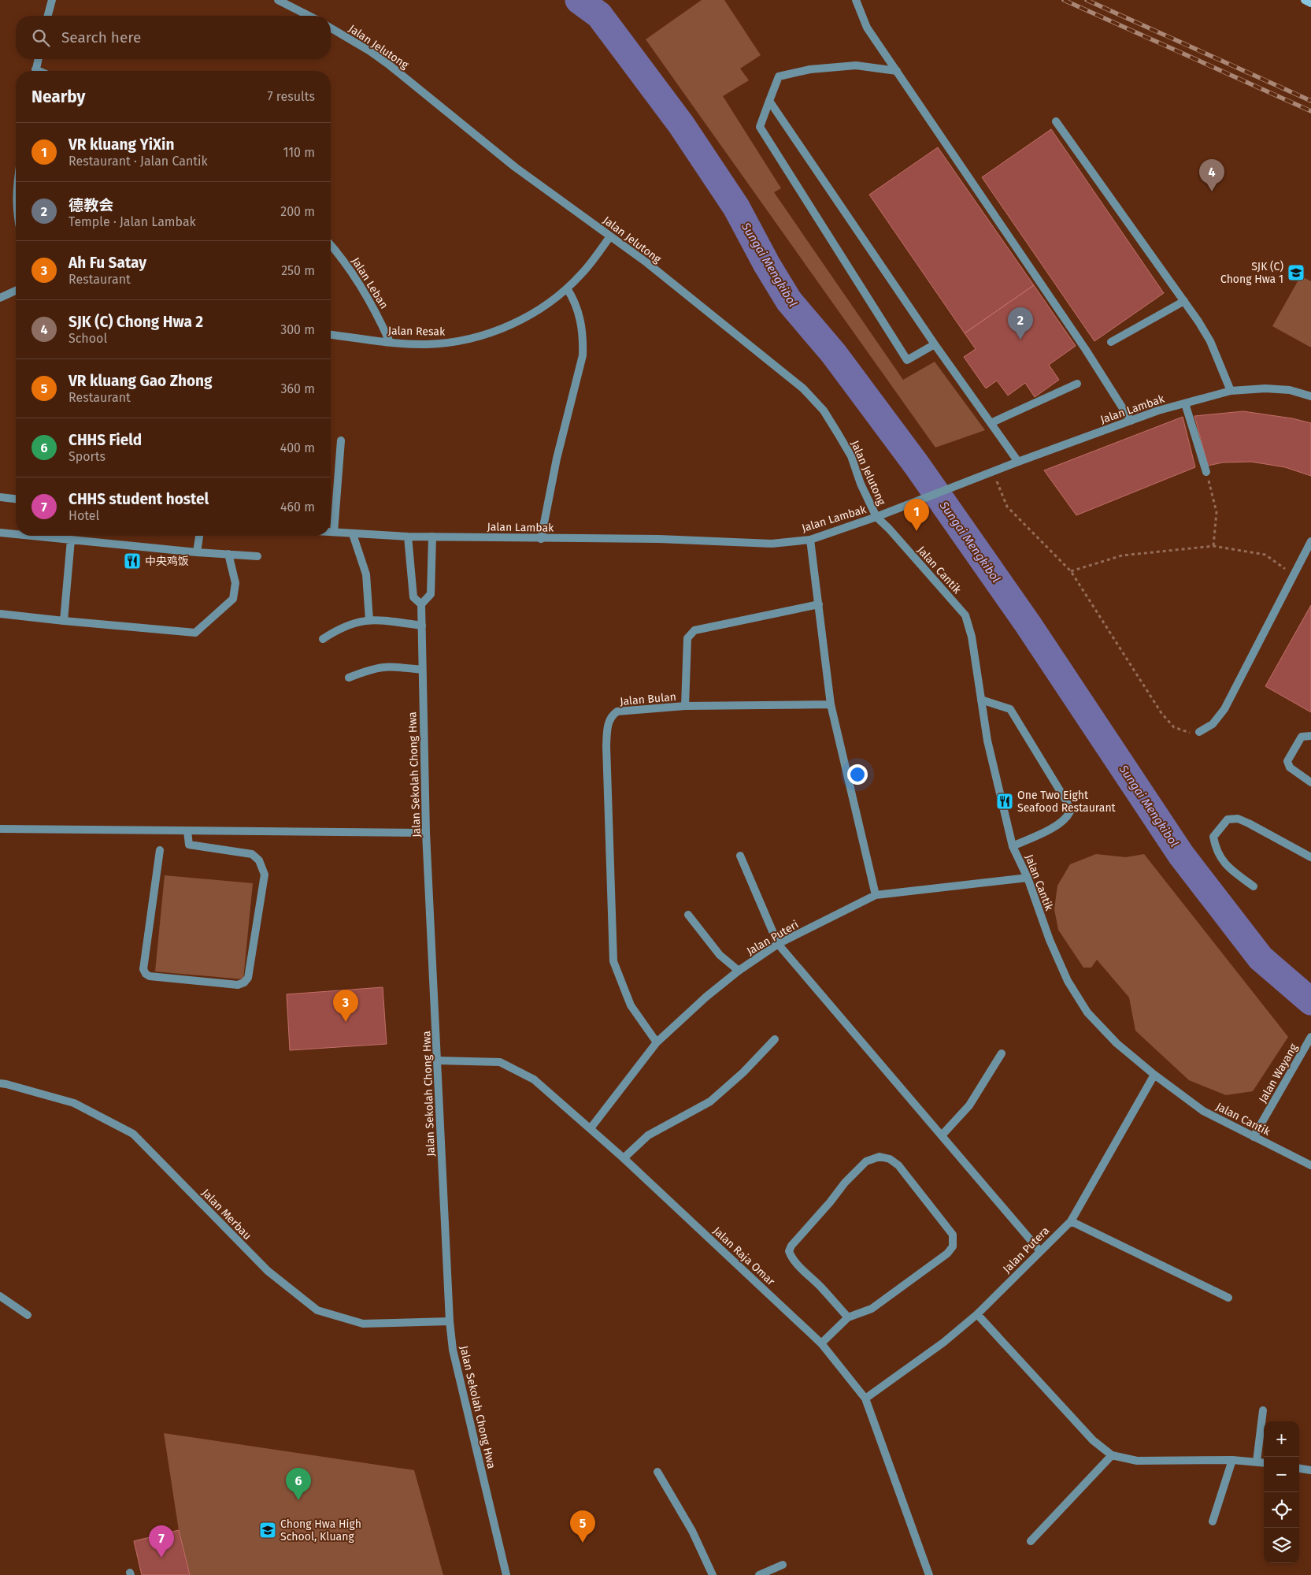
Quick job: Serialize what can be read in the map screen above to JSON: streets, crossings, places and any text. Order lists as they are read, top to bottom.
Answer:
{
  "streets": {
    "street": [
      "Jalan Jelutong",
      "Jalan Leban",
      "Jalan Resak",
      "Jalan Lambak",
      "Jalan Cantik",
      "Jalan Bulan",
      "Jalan Sekolah Chong Hwa",
      "Jalan Puteri",
      "Jalan Wayang",
      "Jalan Merbau",
      "Jalan Putera",
      "Jalan Raja Omar"
    ]
  },
  "crossings": [
    ["Jalan Jelutong", "Jalan Resak"],
    ["Jalan Jelutong", "Jalan Lambak"],
    ["Jalan Jelutong", "Jalan Cantik"],
    ["Jalan Leban", "Jalan Resak"],
    ["Jalan Lambak", "Jalan Cantik"],
    ["Jalan Lambak", "Jalan Sekolah Chong Hwa"],
    ["Jalan Cantik", "Jalan Puteri"],
    ["Jalan Cantik", "Jalan Wayang"],
    ["Jalan Cantik", "Jalan Putera"],
    ["Jalan Bulan", "Jalan Puteri"],
    ["Jalan Sekolah Chong Hwa", "Jalan Merbau"],
    ["Jalan Sekolah Chong Hwa", "Jalan Raja Omar"],
    ["Jalan Puteri", "Jalan Raja Omar"],
    ["Jalan Putera", "Jalan Raja Omar"]
  ],
  "water": ["Sungai Mengkibol"],
  "places": {
    "school or university": ["SJK (C) Chong Hwa 1", "Chong Hwa High School, Kluang"],
    "restaurant": ["中央鸡饭", "One Two Eight Seafood Restaurant"]
  },
  "page": {
    "search": "Search here",
    "heading": ["Nearby", "7 results"],
    "list": [
      {
        "mark": "1",
        "name": "VR kluang YiXin",
        "note": "Restaurant · Jalan Cantik",
        "value": "110 m"
      },
      {
        "mark": "2",
        "name": "德教会",
        "note": "Temple · Jalan Lambak",
        "value": "200 m"
      },
      {
        "mark": "3",
        "name": "Ah Fu Satay",
        "note": "Restaurant",
        "value": "250 m"
      },
      {
        "mark": "4",
        "name": "SJK (C) Chong Hwa 2",
        "note": "School",
        "value": "300 m"
      },
      {
        "mark": "5",
        "name": "VR kluang Gao Zhong",
        "note": "Restaurant",
        "value": "360 m"
      },
      {
        "mark": "6",
        "name": "CHHS Field",
        "note": "Sports",
        "value": "400 m"
      },
      {
        "mark": "7",
        "name": "CHHS student hostel",
        "note": "Hotel",
        "value": "460 m"
      }
    ],
    "pins": [
      "4",
      "2",
      "1",
      "3",
      "6",
      "5",
      "7"
    ],
    "map_buttons": ["+", "−"]
  }
}
